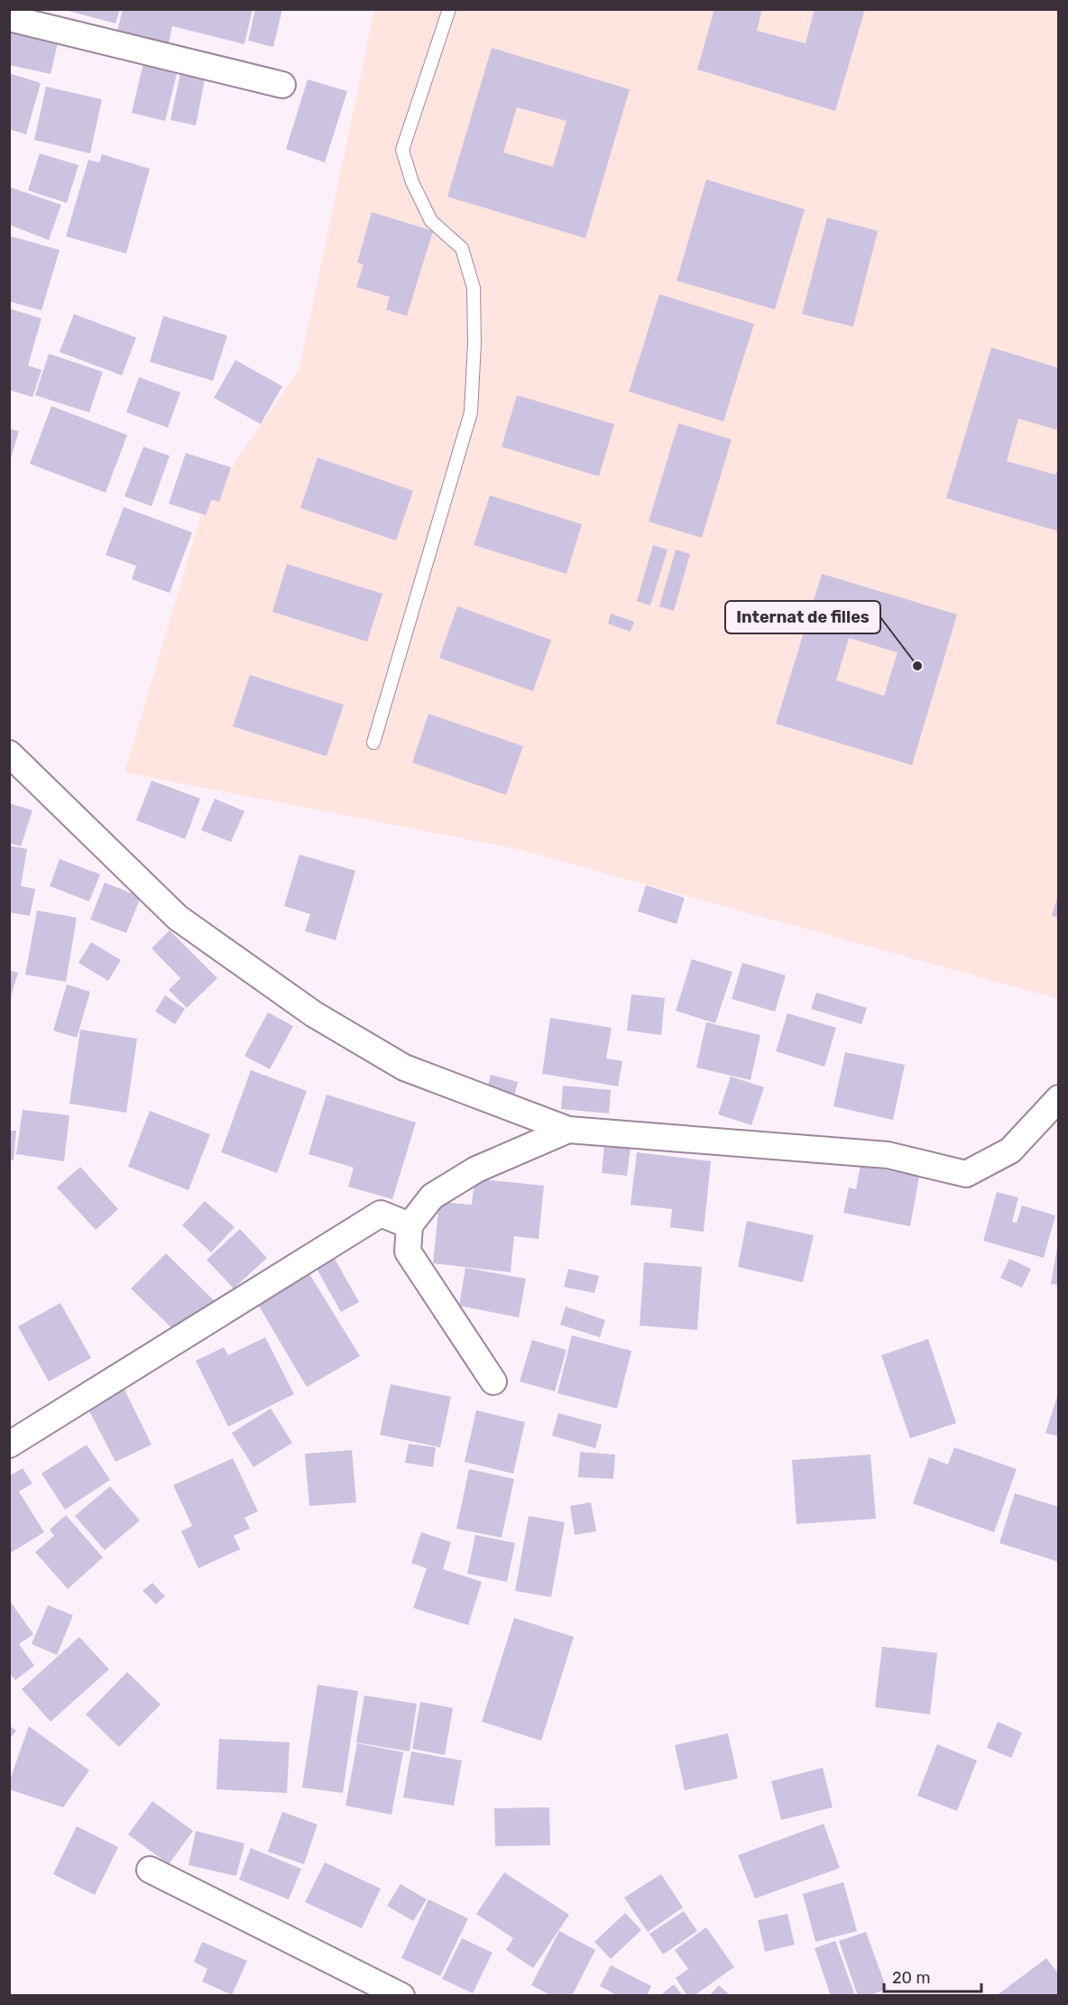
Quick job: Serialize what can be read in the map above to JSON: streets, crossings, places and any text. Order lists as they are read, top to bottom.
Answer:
{
  "places": ["Internat de filles"],
  "scale_bar": "20 m"
}
